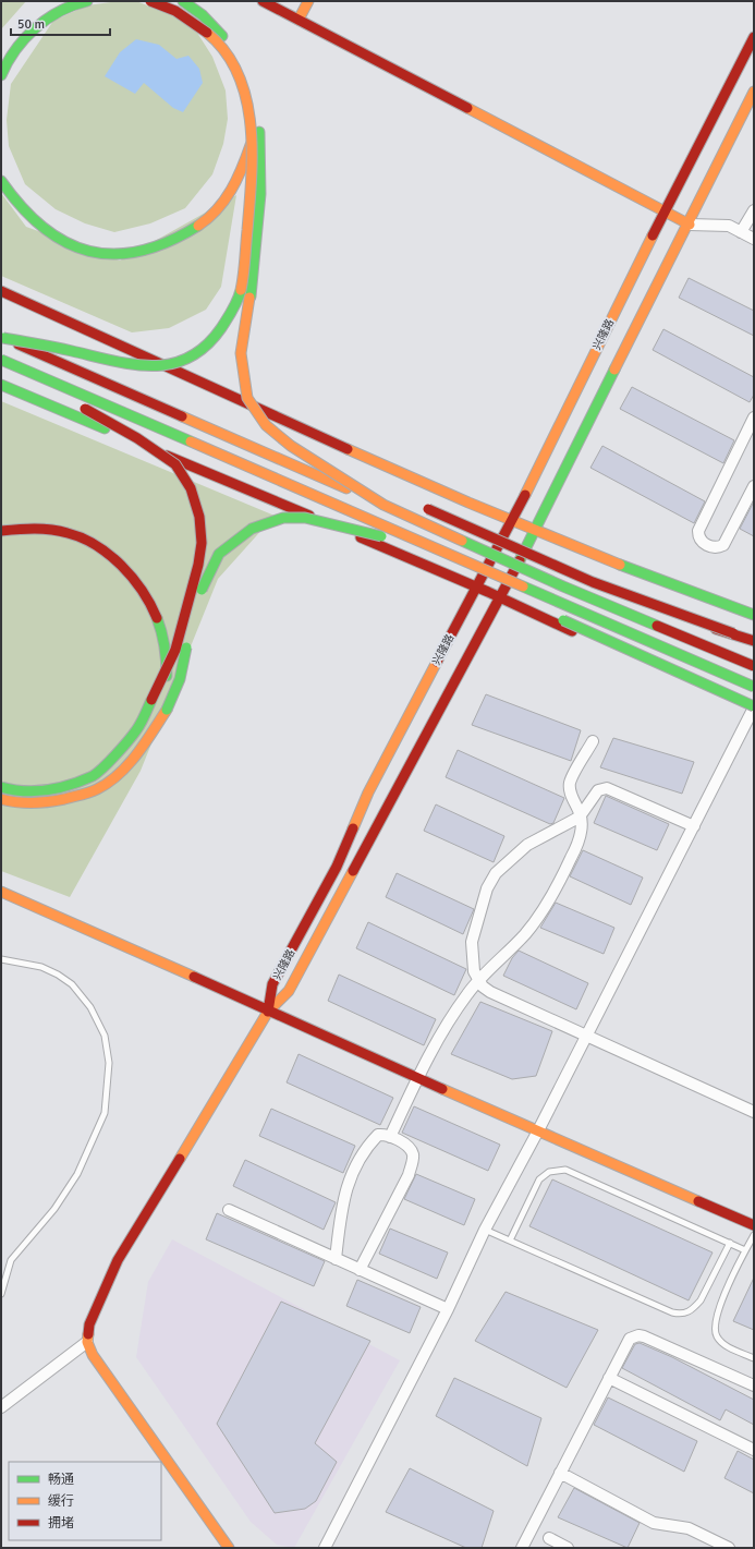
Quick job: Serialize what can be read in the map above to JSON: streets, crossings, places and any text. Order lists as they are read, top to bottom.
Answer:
{
  "streets": {
    "main road": ["兴隆路"]
  },
  "legend": ["畅通", "缓行", "拥堵"],
  "scale_bar": "50 m"
}
